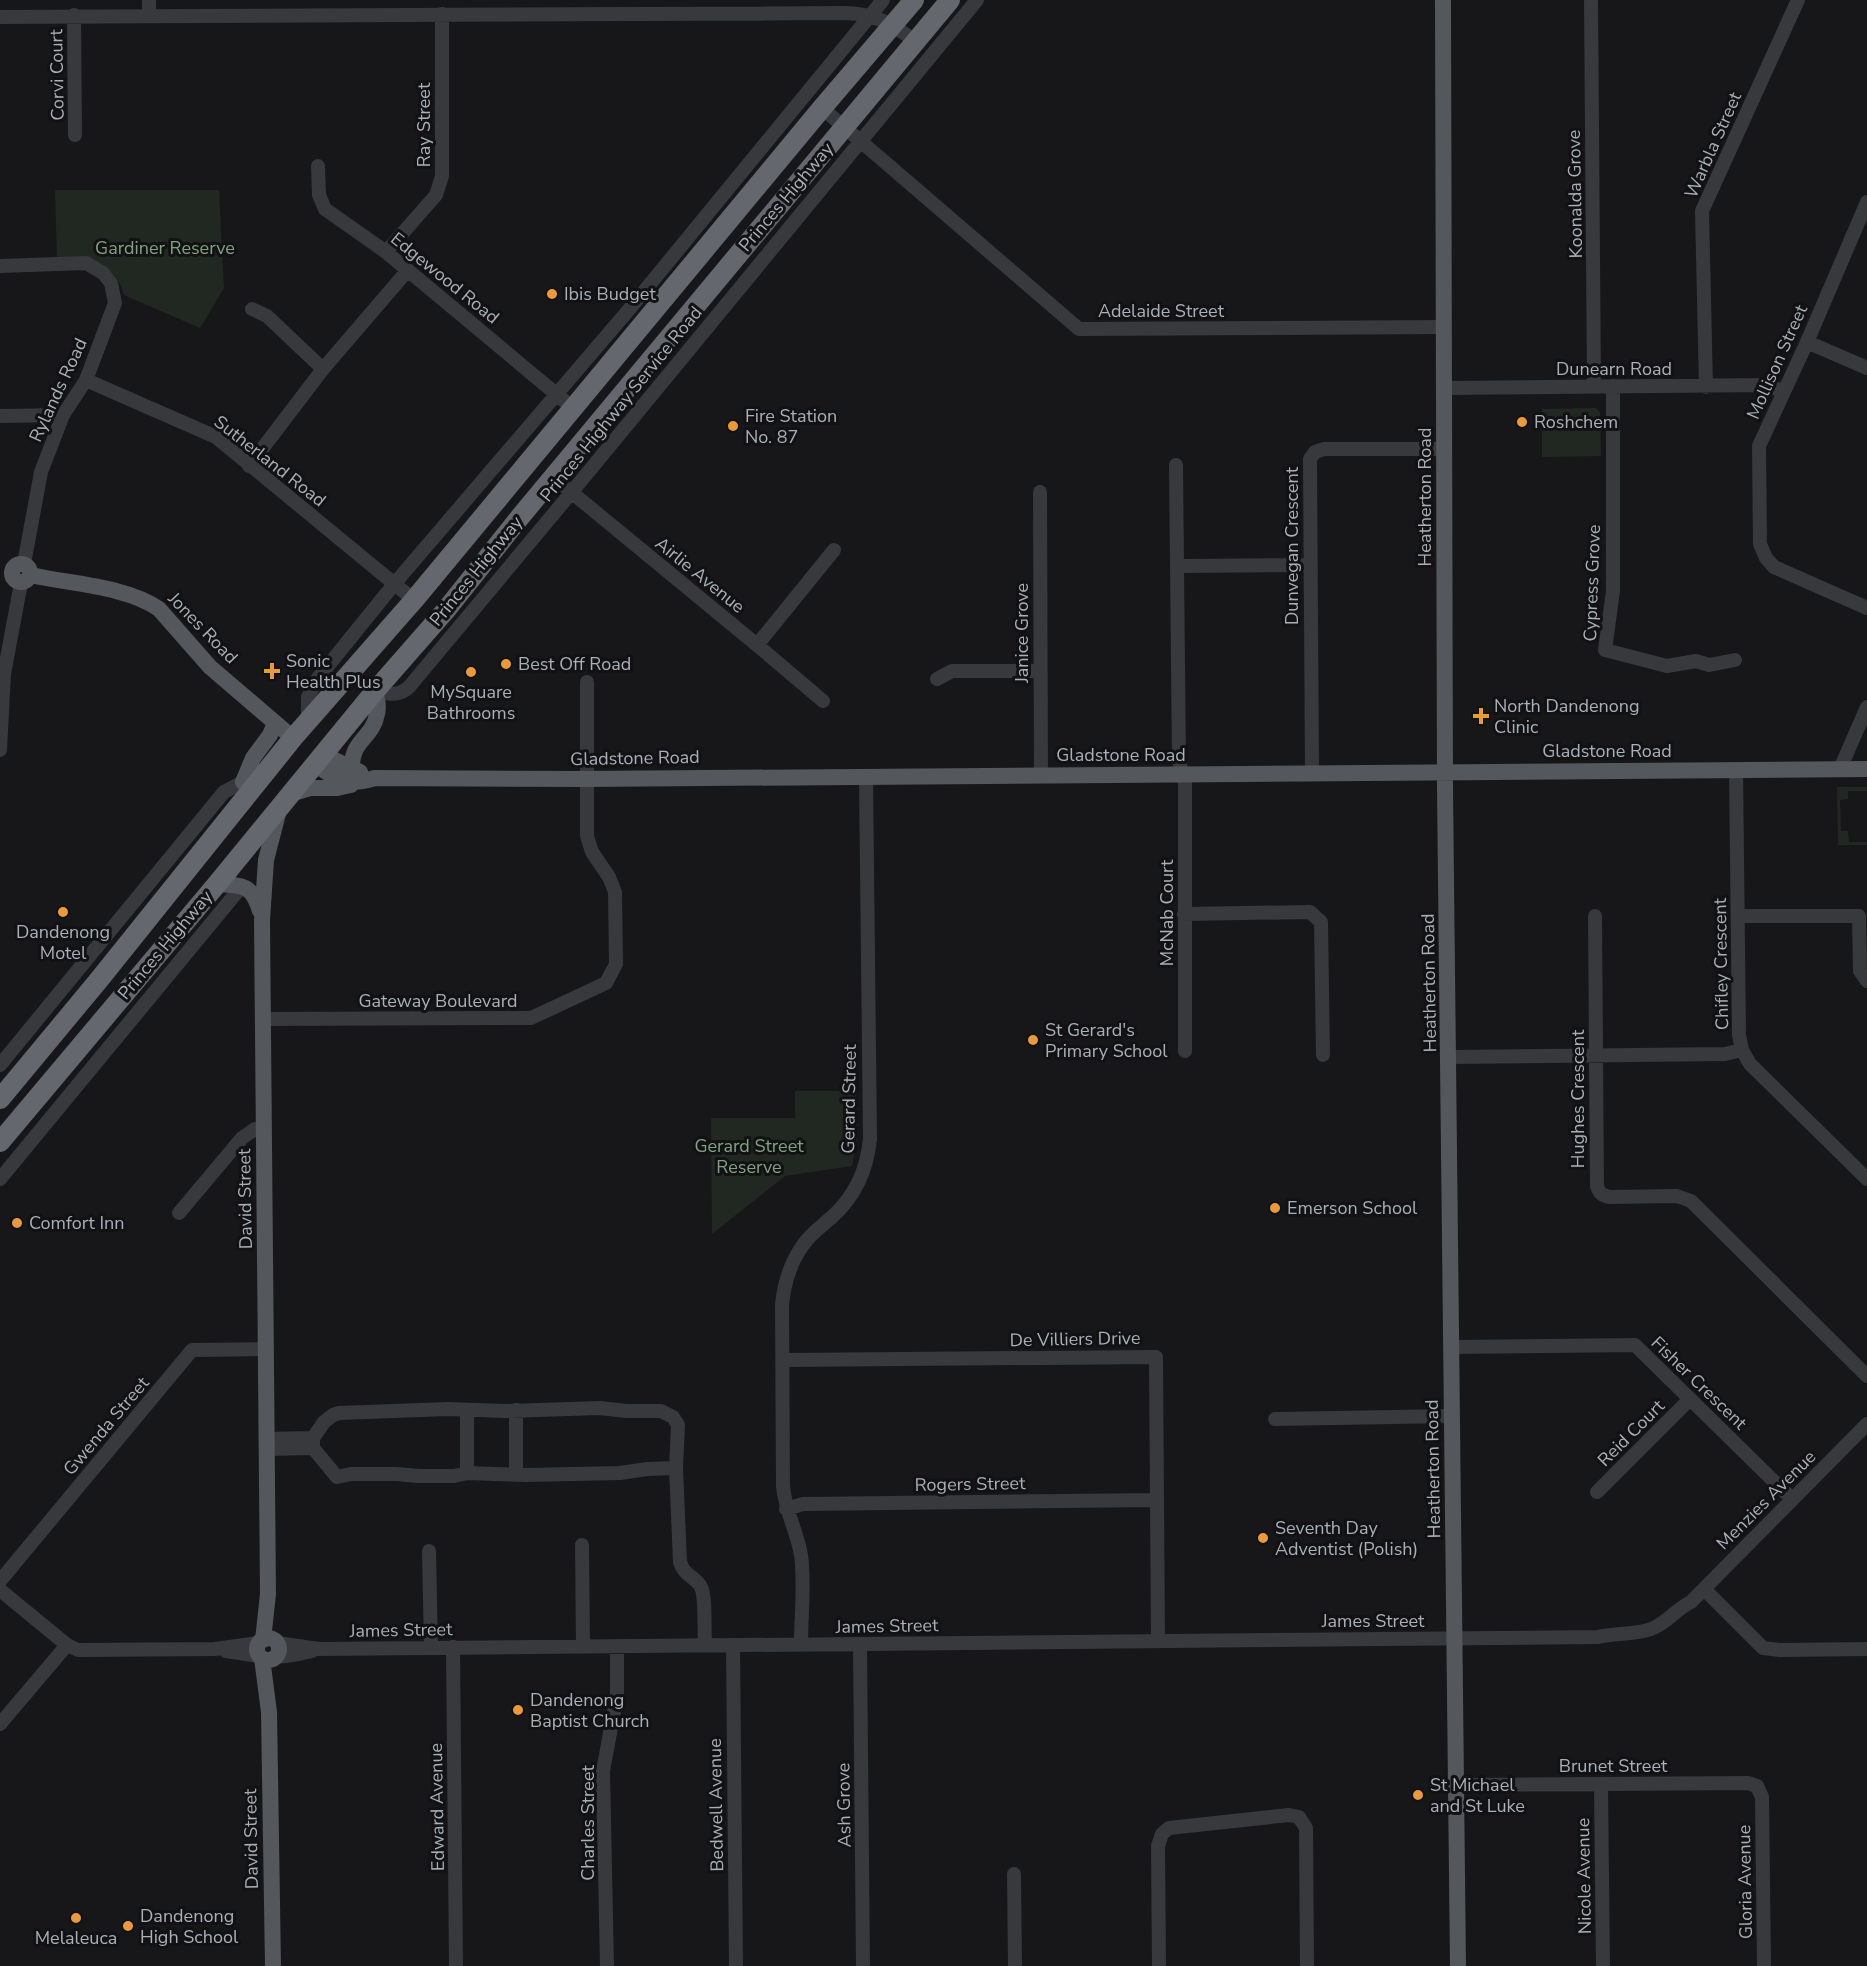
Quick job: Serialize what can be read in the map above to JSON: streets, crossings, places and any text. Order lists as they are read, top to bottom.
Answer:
{
  "streets": {
    "highway": ["Princes Highway"],
    "main road": [
      "Heatherton Road",
      "Jones Road",
      "Gladstone Road",
      "David Street"
    ],
    "street": [
      "Corvi Court",
      "Ray Street",
      "Warbla Street",
      "Koonalda Grove",
      "Edgewood Road",
      "Adelaide Street",
      "Mollison Street",
      "Dunearn Road",
      "Rylands Road",
      "Princes Highway Service Road",
      "Sutherland Road",
      "Dunvegan Crescent",
      "Airlie Avenue",
      "Cypress Grove",
      "Janice Grove",
      "McNab Court",
      "Chifley Crescent",
      "Gateway Boulevard",
      "Gerard Street",
      "Hughes Crescent",
      "De Villiers Drive",
      "Fisher Crescent",
      "Gwenda Street",
      "Reid Court",
      "Rogers Street",
      "Menzies Avenue",
      "James Street",
      "Brunet Street",
      "Bedwell Avenue",
      "Ash Grove",
      "Edward Avenue",
      "Charles Street",
      "Nicole Avenue",
      "Gloria Avenue"
    ]
  },
  "crossings": [
    ["Ray Street", "Edgewood Road"],
    ["Warbla Street", "Dunearn Road"],
    ["Koonalda Grove", "Dunearn Road"],
    ["Princes Highway", "Edgewood Road"],
    ["Princes Highway", "Adelaide Street"],
    ["Princes Highway", "Princes Highway Service Road"],
    ["Princes Highway", "Sutherland Road"],
    ["Princes Highway", "Airlie Avenue"],
    ["Princes Highway", "Jones Road"],
    ["Princes Highway", "Gladstone Road"],
    ["Princes Highway", "David Street"],
    ["Adelaide Street", "Princes Highway Service Road"],
    ["Adelaide Street", "Heatherton Road"],
    ["Mollison Street", "Dunearn Road"],
    ["Dunearn Road", "Heatherton Road"],
    ["Dunearn Road", "Cypress Grove"],
    ["Rylands Road", "Sutherland Road"],
    ["Rylands Road", "Jones Road"],
    ["Princes Highway Service Road", "Airlie Avenue"],
    ["Heatherton Road", "Dunvegan Crescent"],
    ["Heatherton Road", "Gladstone Road"],
    ["Heatherton Road", "Fisher Crescent"],
    ["Heatherton Road", "Menzies Avenue"],
    ["Heatherton Road", "James Street"],
    ["Heatherton Road", "Brunet Street"],
    ["Dunvegan Crescent", "Gladstone Road"],
    ["Janice Grove", "Gladstone Road"],
    ["Gladstone Road", "McNab Court"],
    ["Gladstone Road", "Chifley Crescent"],
    ["Gladstone Road", "Gateway Boulevard"],
    ["Gladstone Road", "Gerard Street"],
    ["Gateway Boulevard", "David Street"],
    ["Gerard Street", "De Villiers Drive"],
    ["Gerard Street", "Rogers Street"],
    ["Gerard Street", "James Street"],
    ["David Street", "Gwenda Street"],
    ["David Street", "James Street"],
    ["De Villiers Drive", "Rogers Street"],
    ["De Villiers Drive", "James Street"],
    ["Fisher Crescent", "Reid Court"],
    ["Fisher Crescent", "Menzies Avenue"],
    ["Menzies Avenue", "James Street"],
    ["James Street", "Bedwell Avenue"],
    ["James Street", "Ash Grove"],
    ["James Street", "Edward Avenue"],
    ["James Street", "Charles Street"],
    ["Brunet Street", "Nicole Avenue"],
    ["Brunet Street", "Gloria Avenue"]
  ],
  "parks": ["Gardiner Reserve", "Gerard Street Reserve"],
  "places": {
    "other": [
      "Ibis Budget",
      "Roshchem",
      "Fire Station No. 87",
      "Best Off Road",
      "MySquare Bathrooms",
      "Dandenong Motel",
      "St Gerard's Primary School",
      "Emerson School",
      "Comfort Inn",
      "Seventh Day Adventist (Polish)",
      "Dandenong Baptist Church",
      "St Michael and St Luke",
      "Melaleuca",
      "Dandenong High School"
    ],
    "health": ["Sonic Health Plus", "North Dandenong Clinic"]
  }
}
